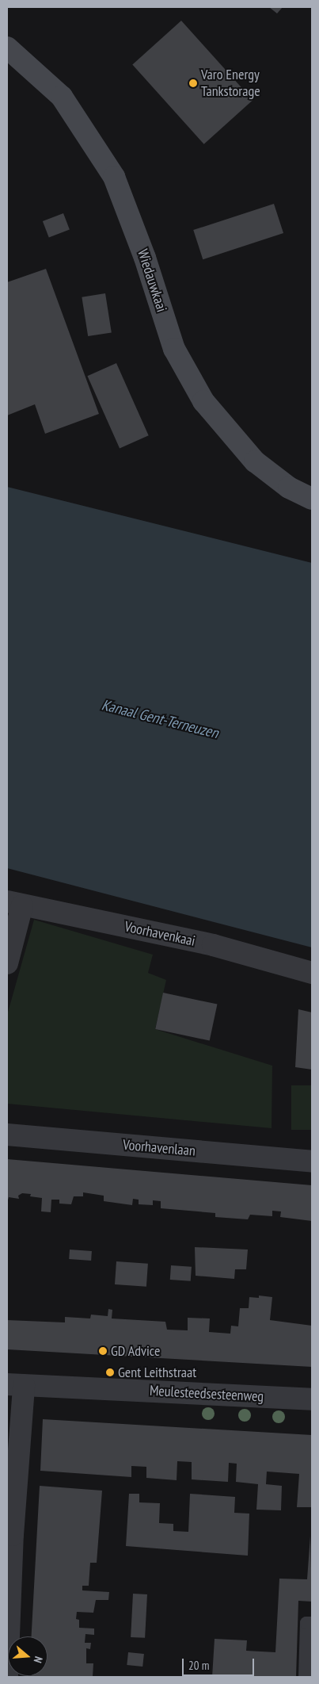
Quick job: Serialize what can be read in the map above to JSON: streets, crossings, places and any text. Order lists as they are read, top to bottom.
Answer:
{
  "streets": {
    "main road": ["Wiedauwkaai"],
    "street": ["Voorhavenkaai", "Voorhavenlaan", "Meulesteedsesteenweg"]
  },
  "water": ["Kanaal Gent-Terneuzen"],
  "places": ["Varo Energy Tankstorage", "GD Advice", "Gent Leithstraat"],
  "scale_bar": "20 m",
  "north": "right"
}
